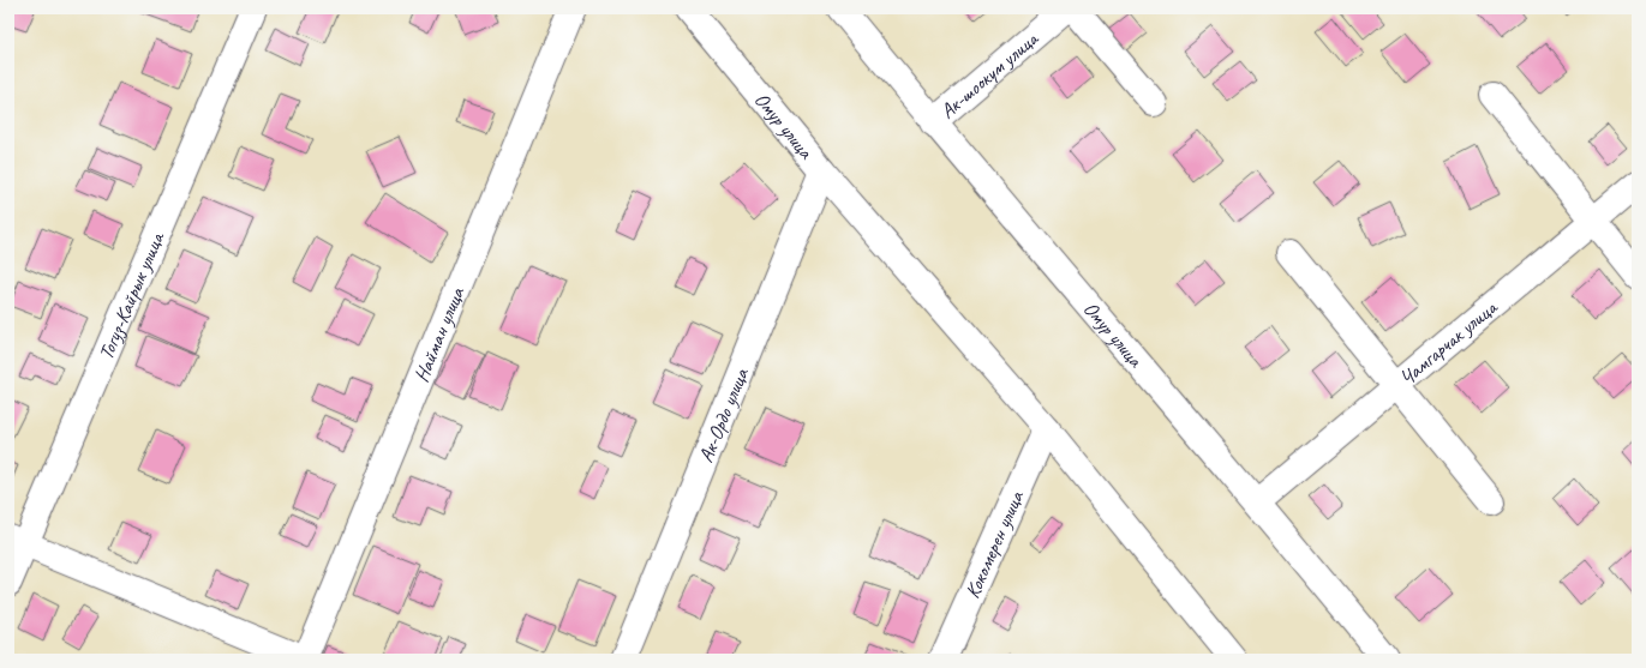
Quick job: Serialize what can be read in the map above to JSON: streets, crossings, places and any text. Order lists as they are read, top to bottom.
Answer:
{
  "streets": {
    "street": [
      "Ак-шоокум улица",
      "Омур улица",
      "Тогуз-Кайрык улица",
      "Найман улица",
      "Чамгарчак улица",
      "Ак-Ордо улица",
      "Кокомерен улица"
    ]
  },
  "crossings": [
    ["Ак-шоокум улица", "Омур улица"],
    ["Омур улица", "Чамгарчак улица"],
    ["Омур улица", "Ак-Ордо улица"],
    ["Омур улица", "Кокомерен улица"]
  ]
}
